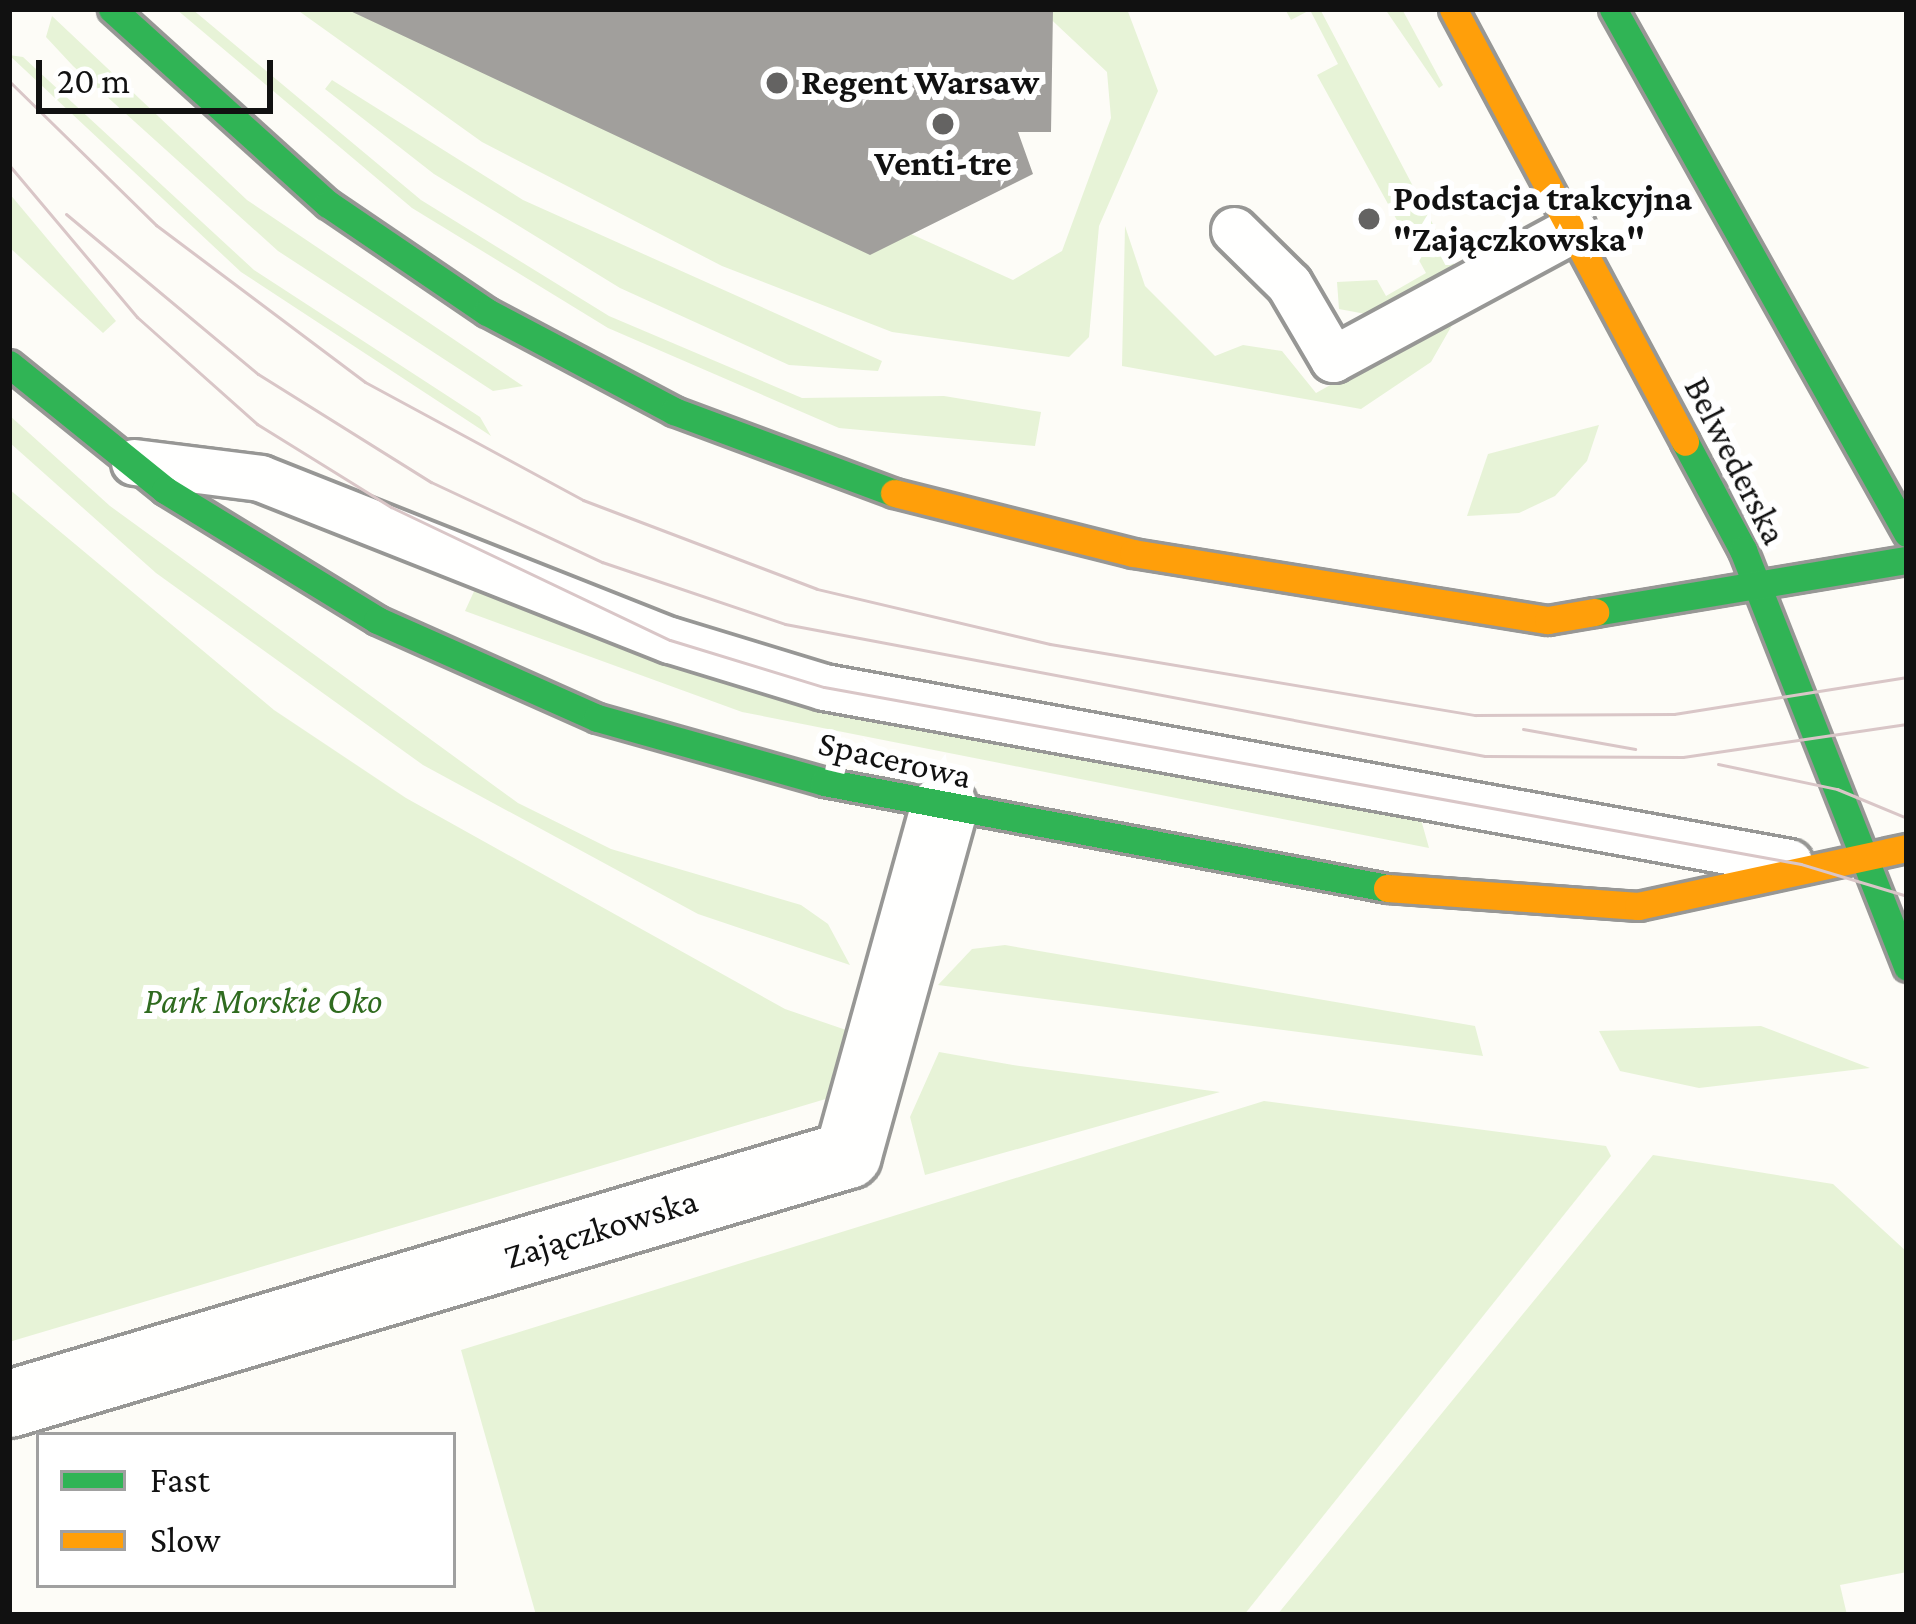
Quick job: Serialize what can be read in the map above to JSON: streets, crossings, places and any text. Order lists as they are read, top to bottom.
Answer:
{
  "streets": {
    "main road": ["Belwederska", "Spacerowa"],
    "street": ["Zajączkowska"]
  },
  "crossings": [
    ["Spacerowa", "Zajączkowska"]
  ],
  "parks": ["Park Morskie Oko"],
  "places": ["Regent Warsaw", "Venti-tre", "Podstacja trakcyjna \"Zajączkowska\""],
  "legend": ["Fast", "Slow"],
  "scale_bar": "20 m"
}
